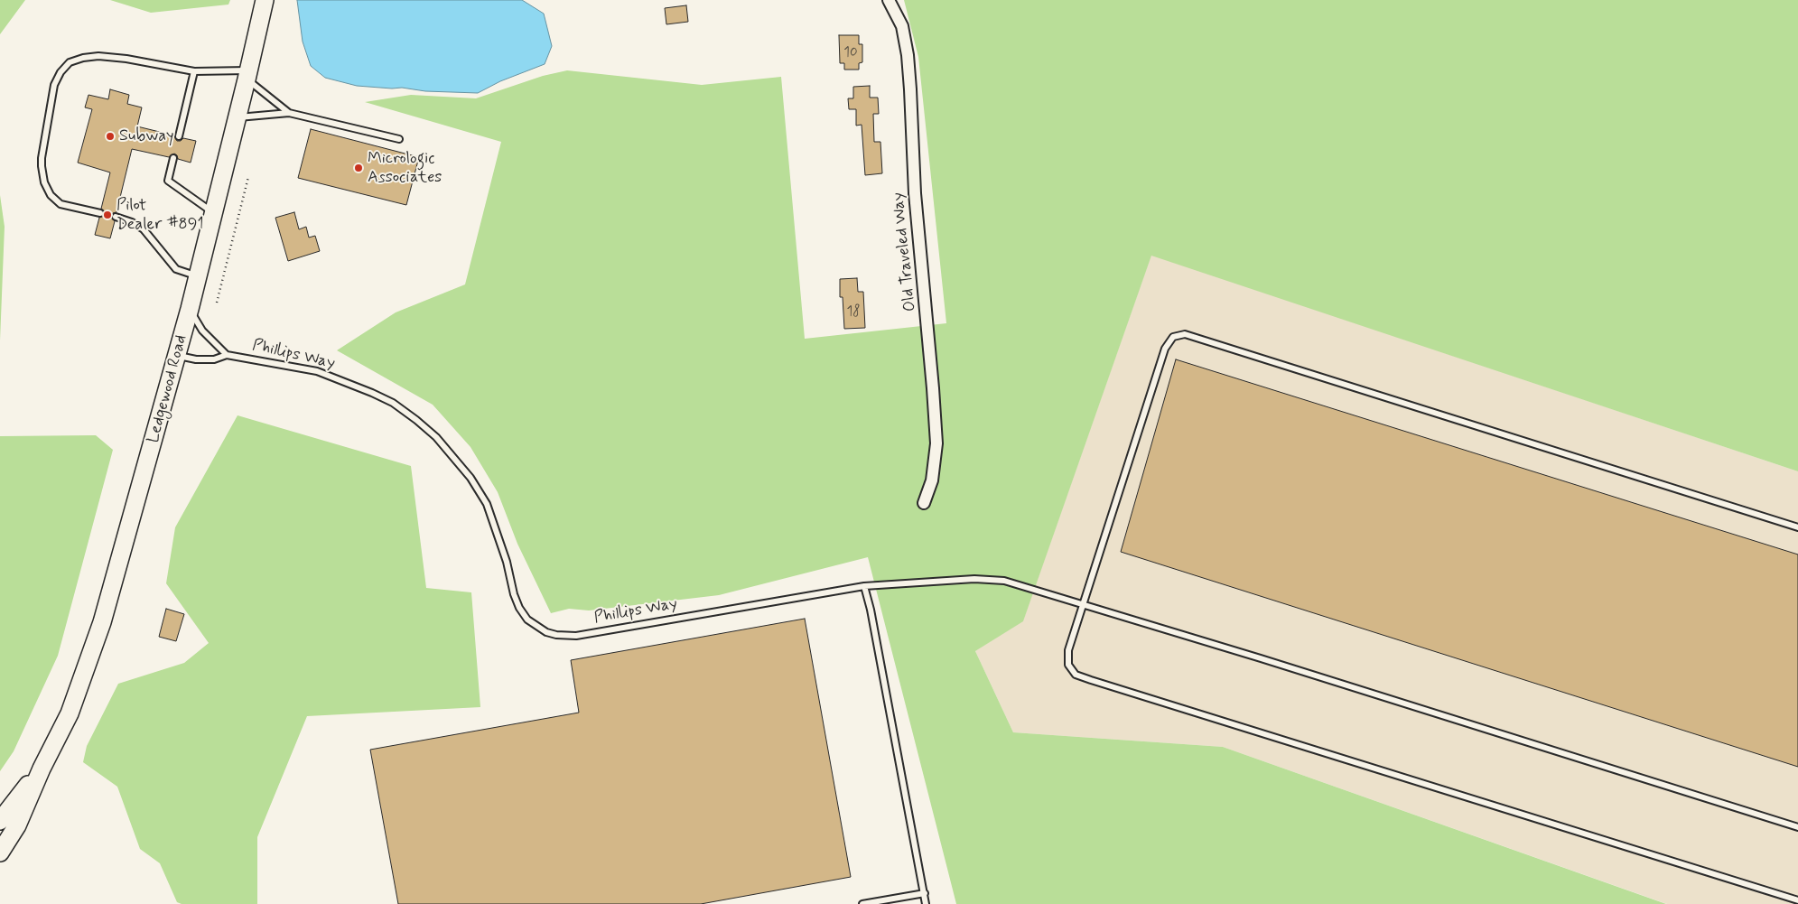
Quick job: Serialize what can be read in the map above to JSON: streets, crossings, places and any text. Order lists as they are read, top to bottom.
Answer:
{
  "streets": {
    "main road": ["Ledgewood Road"],
    "street": ["Old Traveled Way"],
    "lane": ["Phillips Way"]
  },
  "crossings": [
    ["Phillips Way", "Ledgewood Road"]
  ],
  "places": ["Subway", "Micrologic Associates", "Pilot Dealer #891"],
  "house_numbers": ["10", "18"]
}
